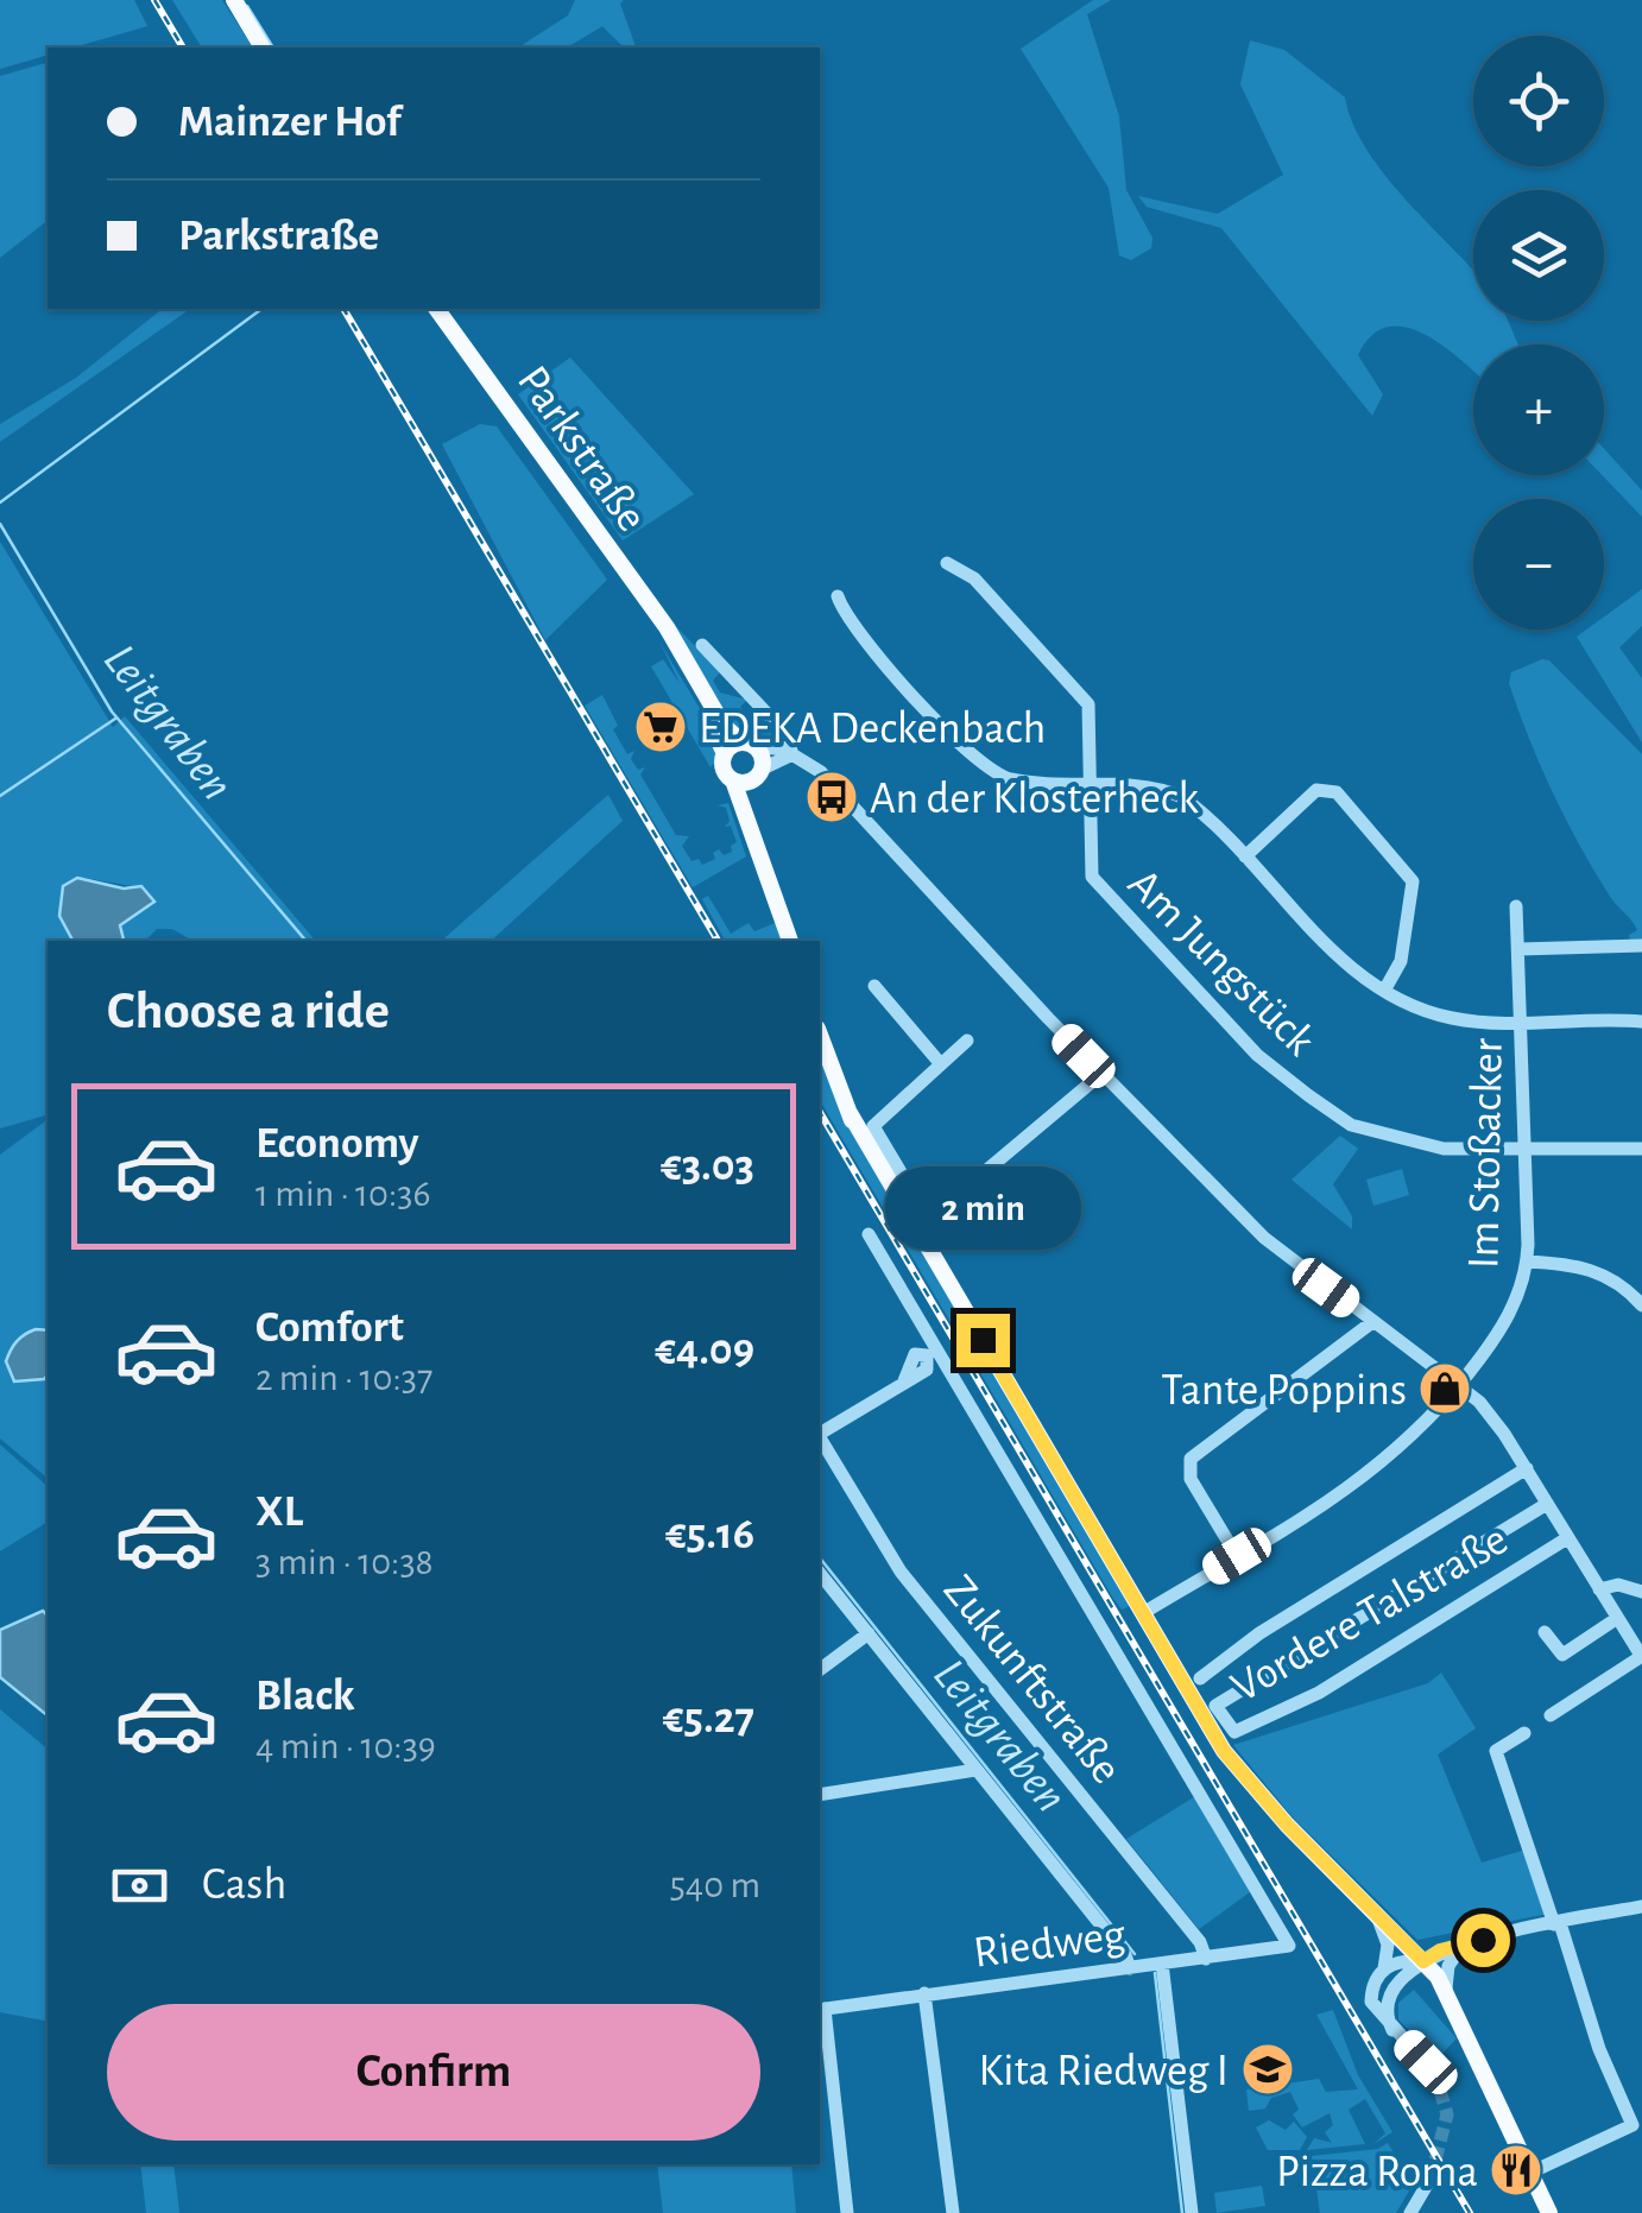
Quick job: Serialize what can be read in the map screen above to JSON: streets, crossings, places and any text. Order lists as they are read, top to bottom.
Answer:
{
  "streets": {
    "main road": ["Parkstraße"],
    "street": [
      "Am Jungstück",
      "Im Stoßacker",
      "Vordere Talstraße",
      "Zukunftstraße",
      "Riedweg"
    ]
  },
  "crossings": [
    ["Am Jungstück", "Im Stoßacker"],
    ["Zukunftstraße", "Riedweg"]
  ],
  "water": ["Leitgraben"],
  "places": {
    "supermarket": ["EDEKA Deckenbach"],
    "bus stop": ["An der Klosterheck"],
    "shop": ["Tante Poppins"],
    "school or university": ["Kita Riedweg I"],
    "restaurant": ["Pizza Roma"]
  },
  "page": {
    "map_buttons": ["+", "−"],
    "banner": ["Mainzer Hof", "Parkstraße"],
    "heading": "Choose a ride",
    "list": [
      {
        "name": "Economy",
        "note": "1 min · 10:36",
        "value": "€3.03"
      },
      {
        "name": "Comfort",
        "note": "2 min · 10:37",
        "value": "€4.09"
      },
      {
        "name": "XL",
        "note": "3 min · 10:38",
        "value": "€5.16"
      },
      {
        "name": "Black",
        "note": "4 min · 10:39",
        "value": "€5.27"
      }
    ],
    "bubble": "2 min",
    "pay": ["Cash", "540 m"],
    "buttons": "Confirm"
  }
}
